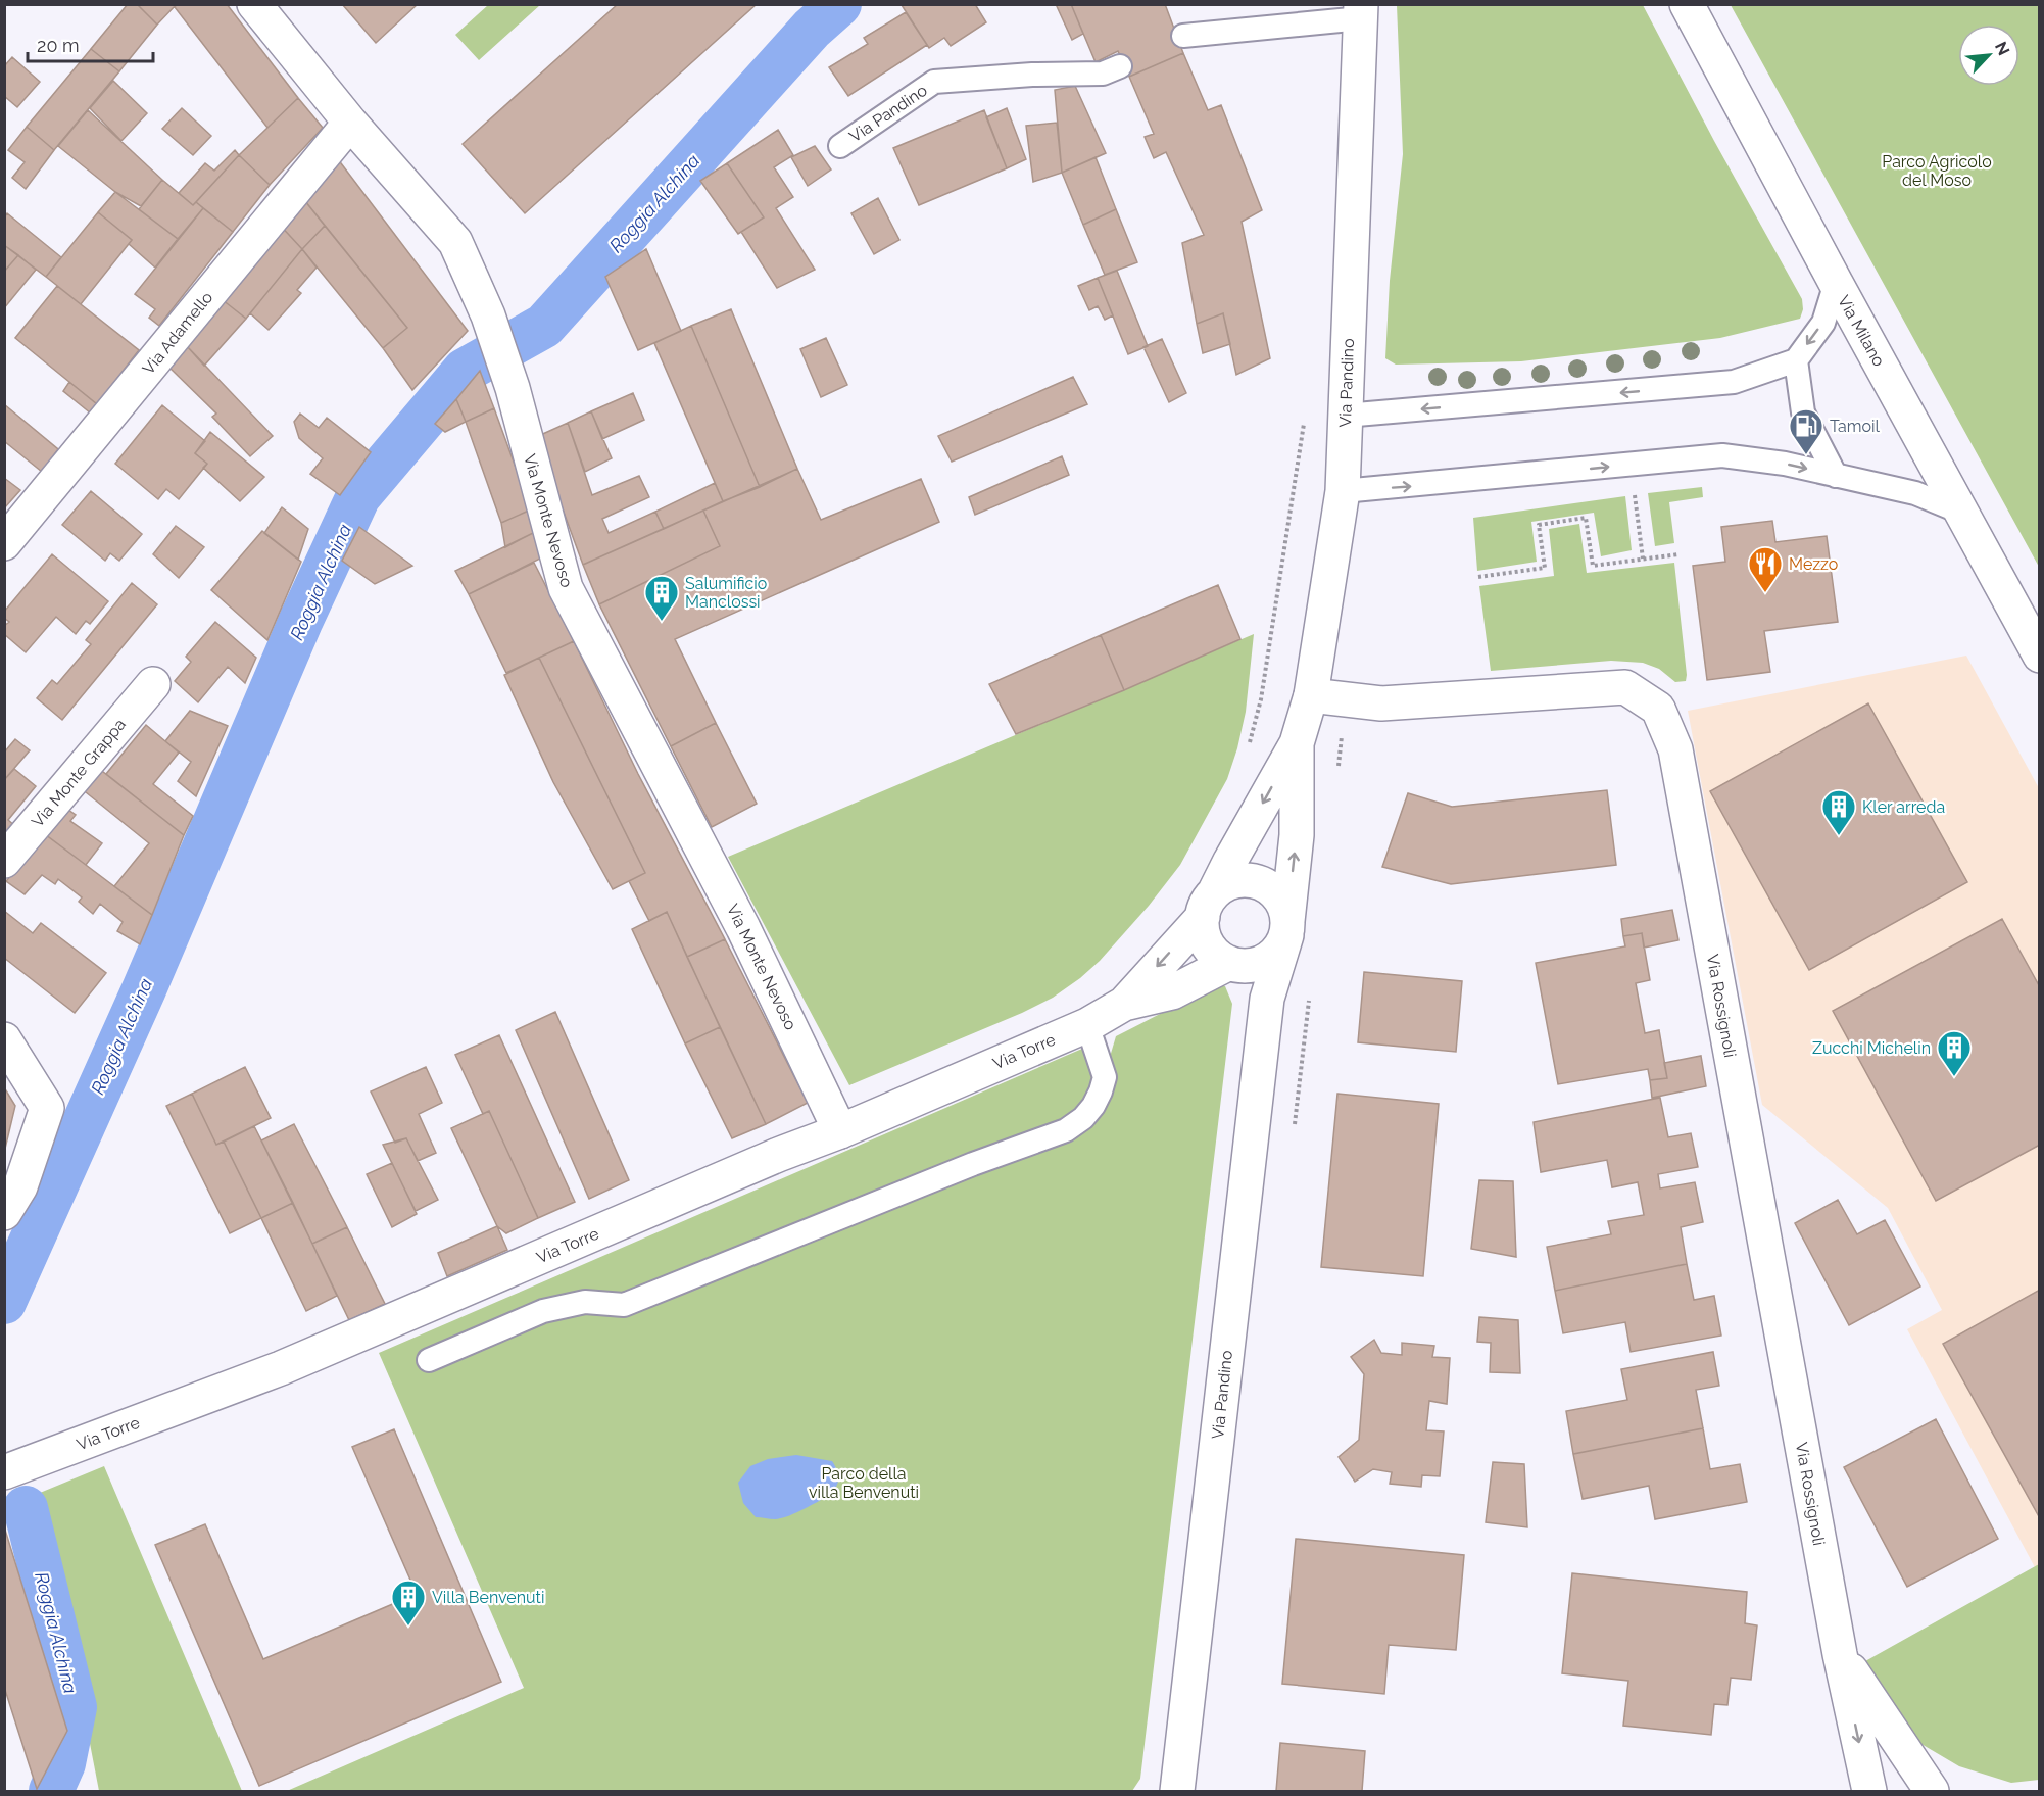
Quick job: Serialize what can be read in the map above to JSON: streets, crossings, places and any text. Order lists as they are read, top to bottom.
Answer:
{
  "streets": {
    "street": [
      "Via Pandino",
      "Via Milano",
      "Via Adamello",
      "Via Monte Nevoso",
      "Via Monte Grappa",
      "Via Rossignoli",
      "Via Torre"
    ]
  },
  "crossings": [
    ["Via Pandino", "Via Rossignoli"],
    ["Via Pandino", "Via Torre"],
    ["Via Adamello", "Via Monte Nevoso"],
    ["Via Monte Nevoso", "Via Torre"]
  ],
  "water": ["Roggia Alchina"],
  "parks": ["Parco Agricolo del Moso", "Parco della villa Benvenuti"],
  "places": {
    "fuel station": ["Tamoil"],
    "restaurant": ["Mezzo"],
    "building": [
      "Salumificio Manclossi",
      "Kler arreda",
      "Zucchi Michelin",
      "Villa Benvenuti"
    ]
  },
  "scale_bar": "20 m",
  "north": "top right"
}
